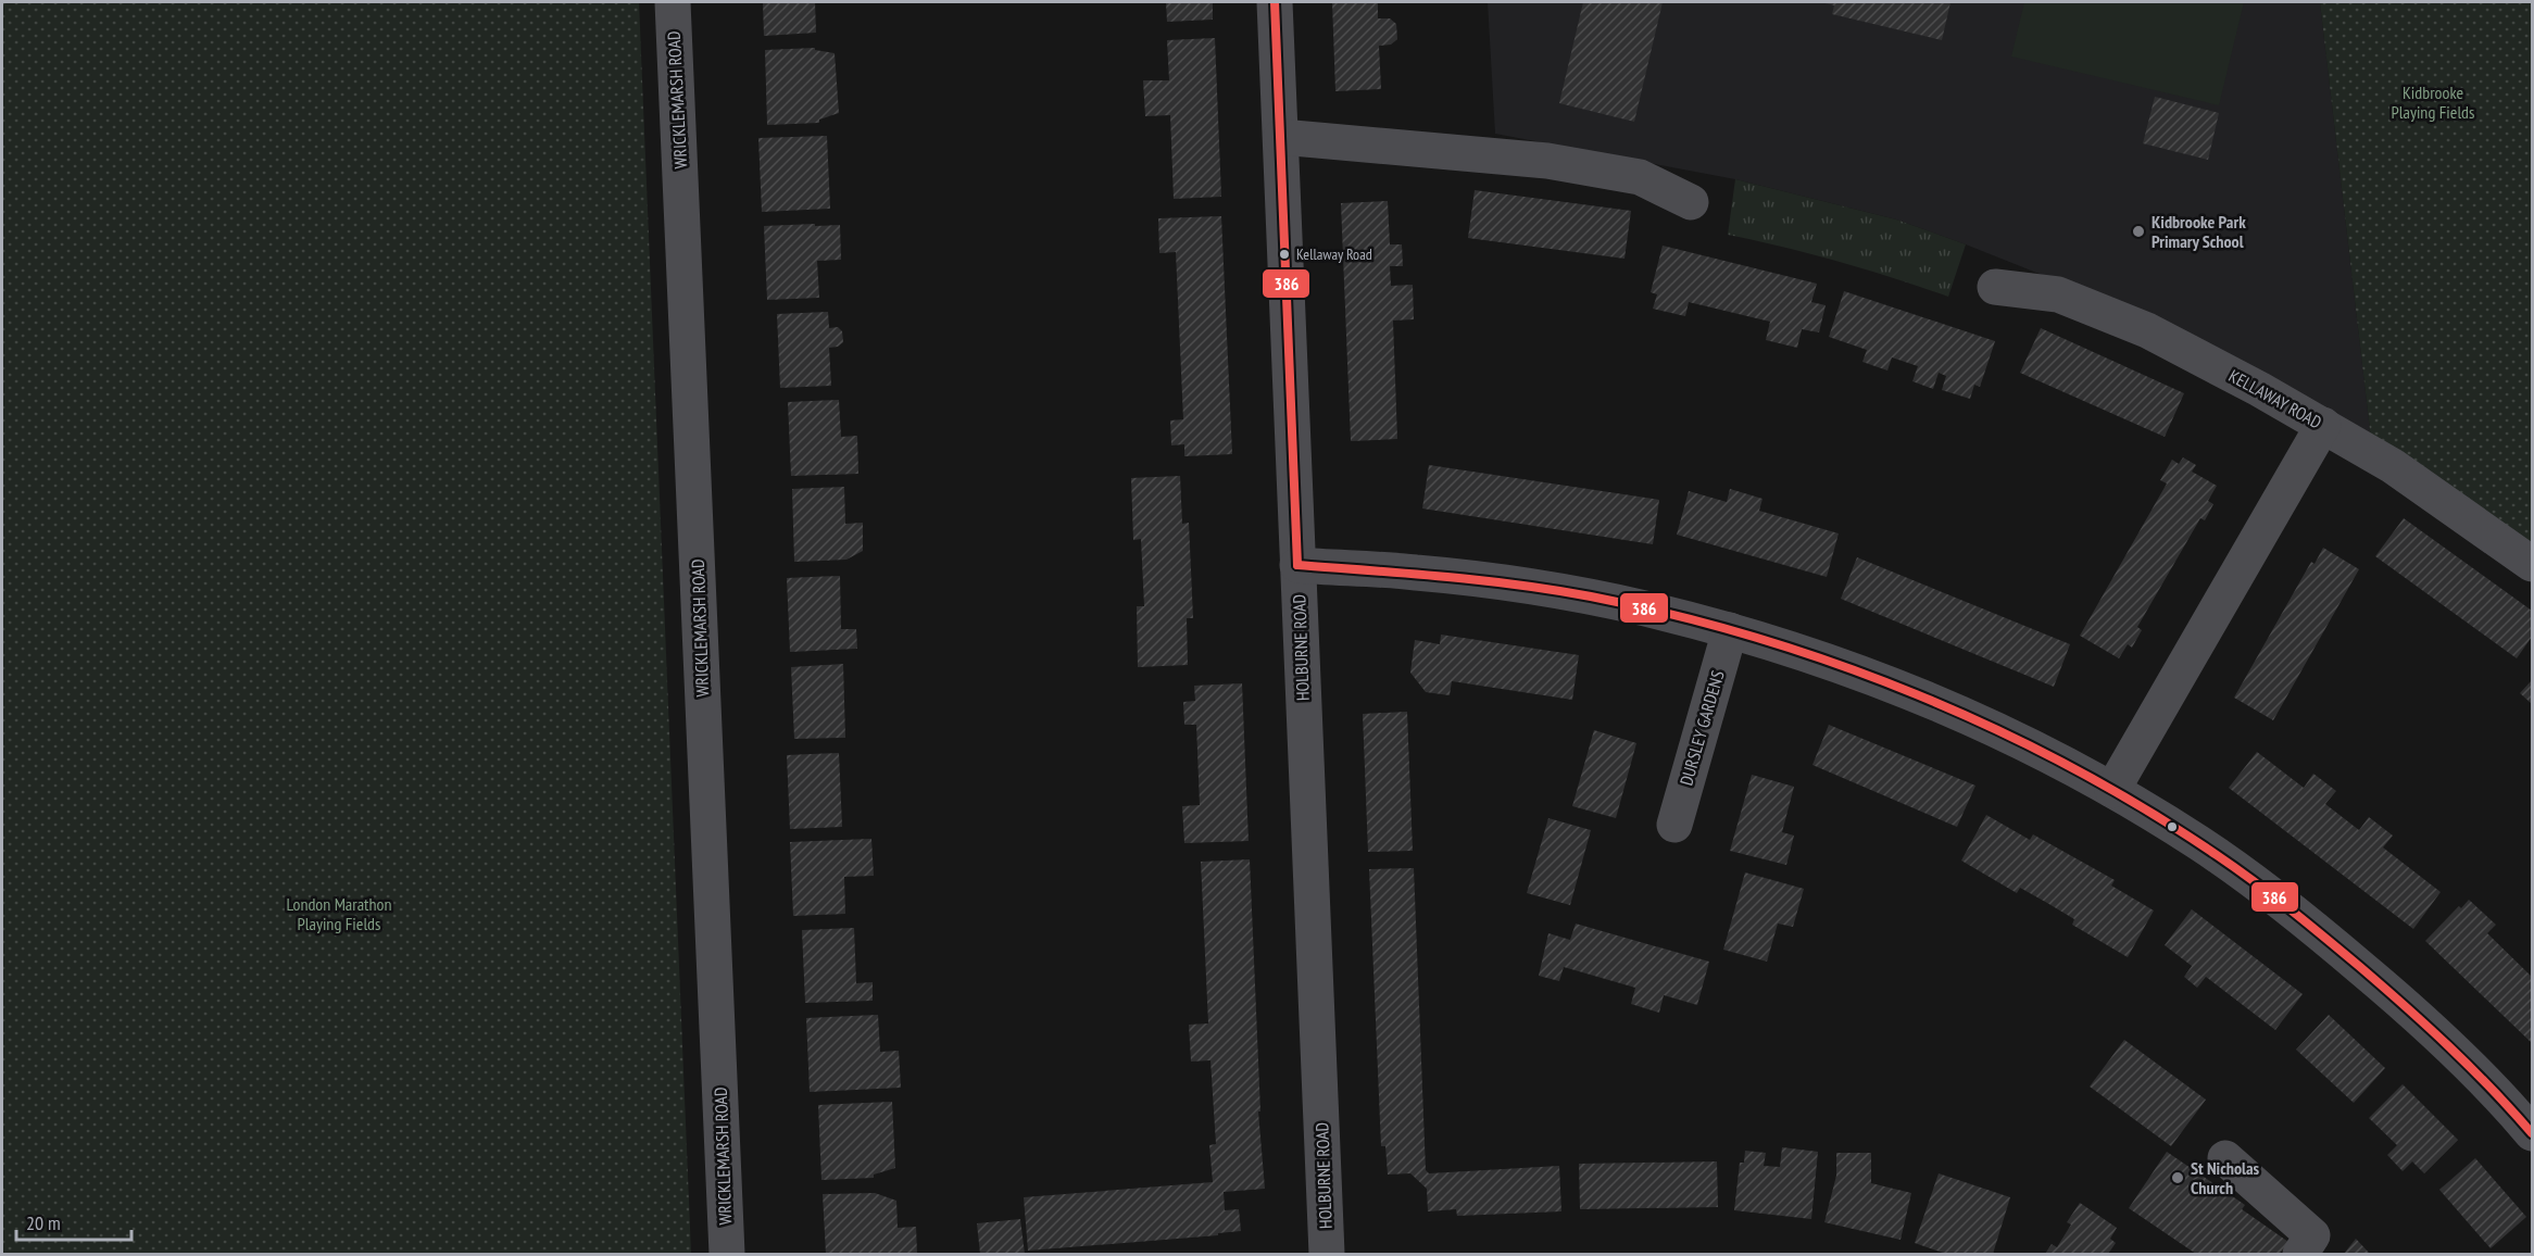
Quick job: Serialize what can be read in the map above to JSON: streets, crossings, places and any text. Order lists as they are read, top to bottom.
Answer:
{
  "streets": {
    "street": [
      "WRICKLEMARSH ROAD",
      "KELLAWAY ROAD",
      "HOLBURNE ROAD",
      "DURSLEY GARDENS"
    ]
  },
  "parks": ["Kidbrooke Playing Fields", "London Marathon Playing Fields"],
  "places": ["Kidbrooke Park Primary School", "Kellaway Road", "St Nicholas Church"],
  "lines": ["transit line 386"],
  "scale_bar": "20 m"
}
